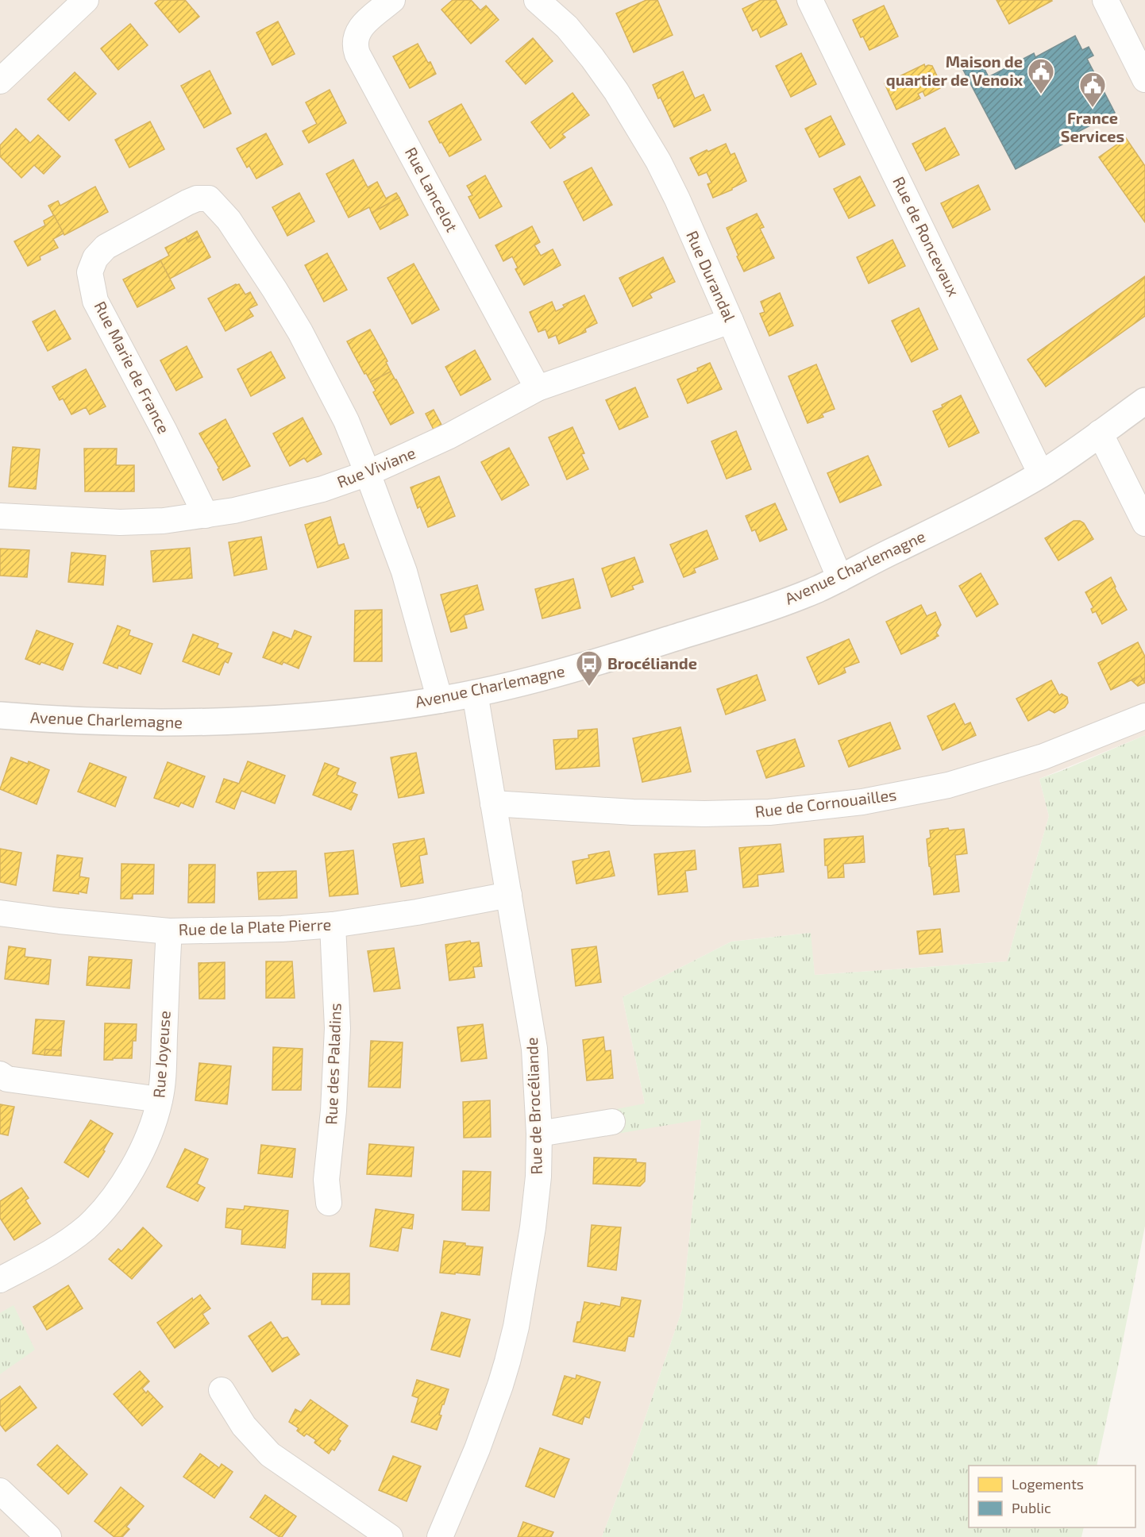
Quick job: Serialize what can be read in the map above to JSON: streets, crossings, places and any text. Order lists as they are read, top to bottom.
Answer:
{
  "streets": {
    "street": [
      "Rue Lancelot",
      "Rue de Roncevaux",
      "Rue Durandal",
      "Rue Marie de France",
      "Rue Viviane",
      "Avenue Charlemagne",
      "Rue de Cornouailles",
      "Rue de la Plate Pierre",
      "Rue Joyeuse",
      "Rue des Paladins",
      "Rue de Brocéliande"
    ]
  },
  "crossings": [
    ["Rue Lancelot", "Rue Viviane"],
    ["Rue de Roncevaux", "Avenue Charlemagne"],
    ["Rue Durandal", "Rue Viviane"],
    ["Rue Durandal", "Avenue Charlemagne"],
    ["Rue Marie de France", "Rue Viviane"],
    ["Avenue Charlemagne", "Rue de Brocéliande"],
    ["Rue de Cornouailles", "Rue de Brocéliande"],
    ["Rue de la Plate Pierre", "Rue Joyeuse"],
    ["Rue de la Plate Pierre", "Rue des Paladins"],
    ["Rue de la Plate Pierre", "Rue de Brocéliande"]
  ],
  "places": {
    "public building": ["Maison de quartier de Venoix", "France Services"],
    "bus stop": ["Brocéliande"]
  },
  "legend": ["Logements", "Public"]
}
